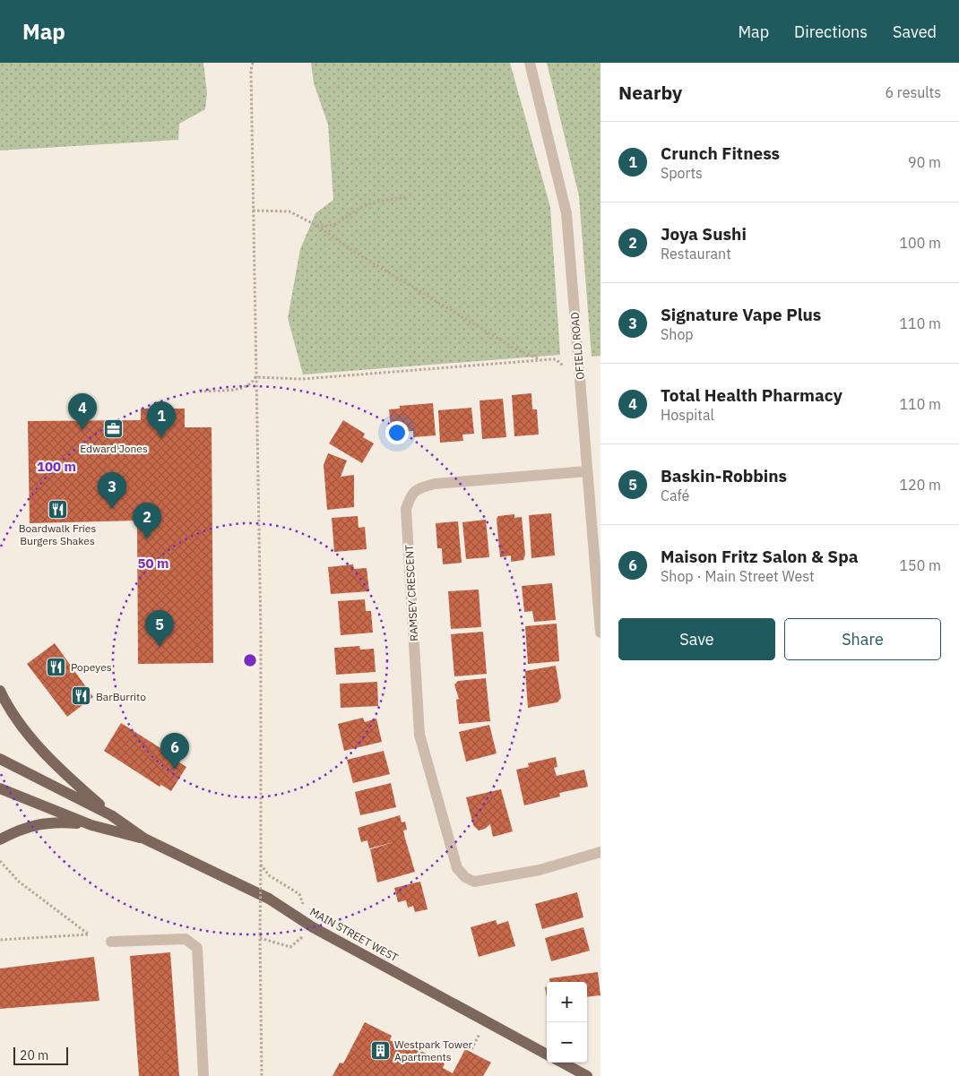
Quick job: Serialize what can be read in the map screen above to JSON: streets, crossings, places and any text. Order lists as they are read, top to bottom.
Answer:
{
  "streets": {
    "main road": ["MAIN STREET WEST"],
    "street": ["OFIELD ROAD", "RAMSEY CRESCENT"]
  },
  "crossings": [
    ["OFIELD ROAD", "RAMSEY CRESCENT"]
  ],
  "places": {
    "office": ["Edward Jones"],
    "restaurant": ["Boardwalk Fries Burgers Shakes", "Popeyes", "BarBurrito"],
    "building": ["Westpark Tower Apartments"]
  },
  "scale_bar": "20 m",
  "page": {
    "header": "Map",
    "nav": ["Map", "Directions", "Saved"],
    "heading": ["Nearby", "6 results"],
    "list": [
      {
        "mark": "1",
        "name": "Crunch Fitness",
        "note": "Sports",
        "value": "90 m"
      },
      {
        "mark": "2",
        "name": "Joya Sushi",
        "note": "Restaurant",
        "value": "100 m"
      },
      {
        "mark": "3",
        "name": "Signature Vape Plus",
        "note": "Shop",
        "value": "110 m"
      },
      {
        "mark": "4",
        "name": "Total Health Pharmacy",
        "note": "Hospital",
        "value": "110 m"
      },
      {
        "mark": "5",
        "name": "Baskin-Robbins",
        "note": "Café",
        "value": "120 m"
      },
      {
        "mark": "6",
        "name": "Maison Fritz Salon & Spa",
        "note": "Shop · Main Street West",
        "value": "150 m"
      }
    ],
    "pins": [
      "4",
      "1",
      "3",
      "2",
      "5",
      "6"
    ],
    "buttons": ["Save", "Share"],
    "map_buttons": ["+", "−"],
    "scale": "20 m"
  },
  "rings": ["100 m", "50 m"]
}
